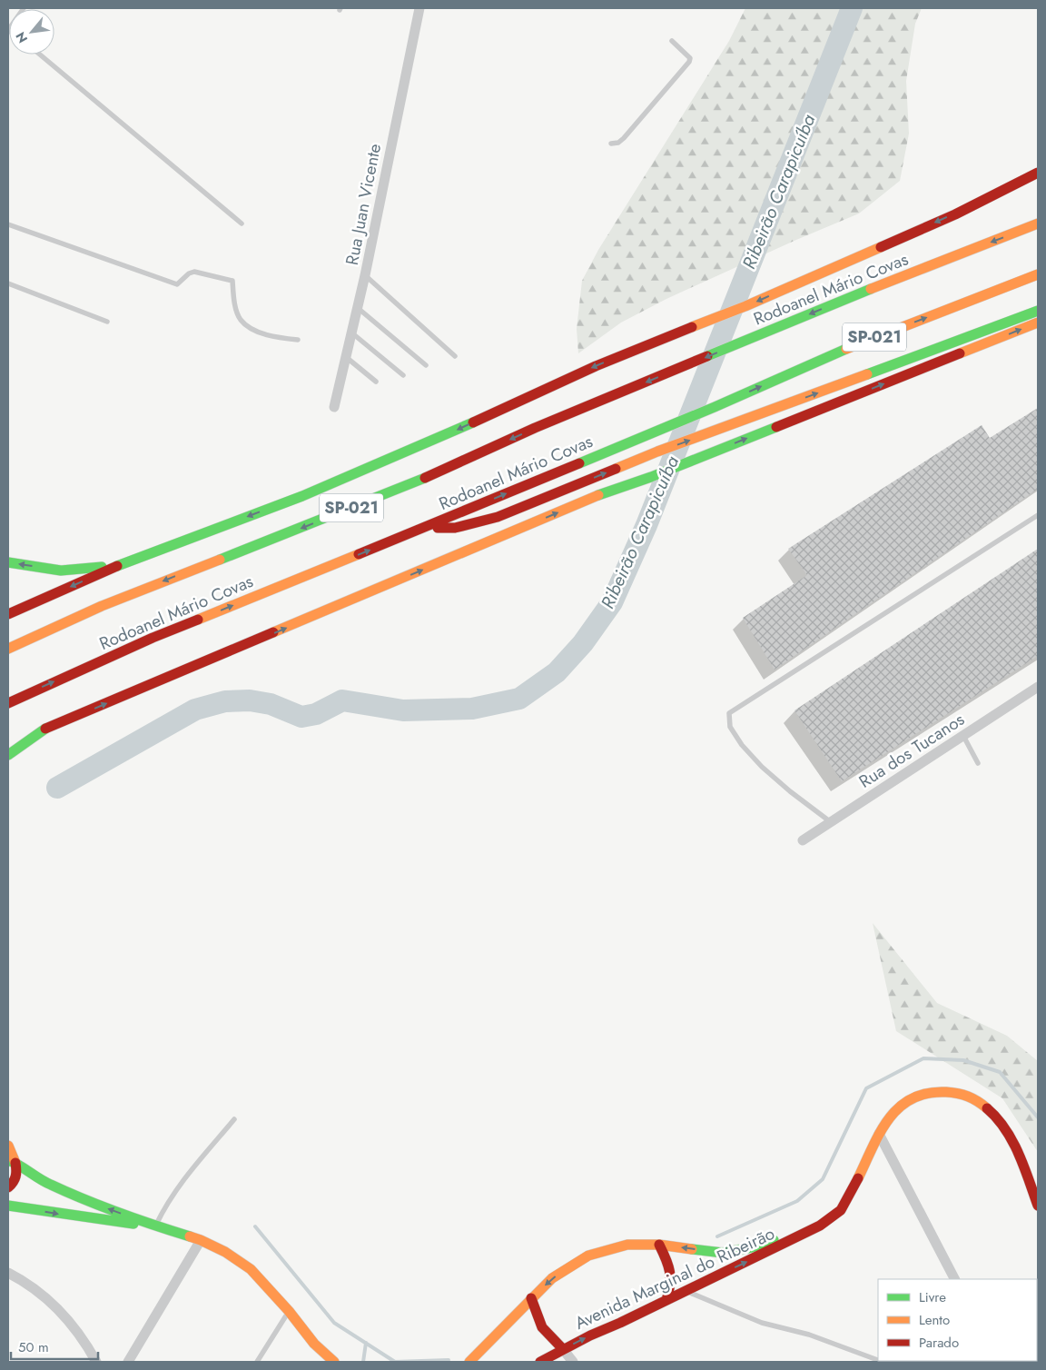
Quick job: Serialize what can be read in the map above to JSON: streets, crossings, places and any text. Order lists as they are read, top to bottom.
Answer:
{
  "streets": {
    "main road": ["Rodoanel Mário Covas", "SP-021", "Avenida Marginal do Ribeirão"],
    "street": ["Rua Juan Vicente", "Rua dos Tucanos"]
  },
  "water": ["Ribeirão Carapicuíba"],
  "legend": ["Livre", "Lento", "Parado"],
  "scale_bar": "50 m",
  "north": "bottom left"
}
